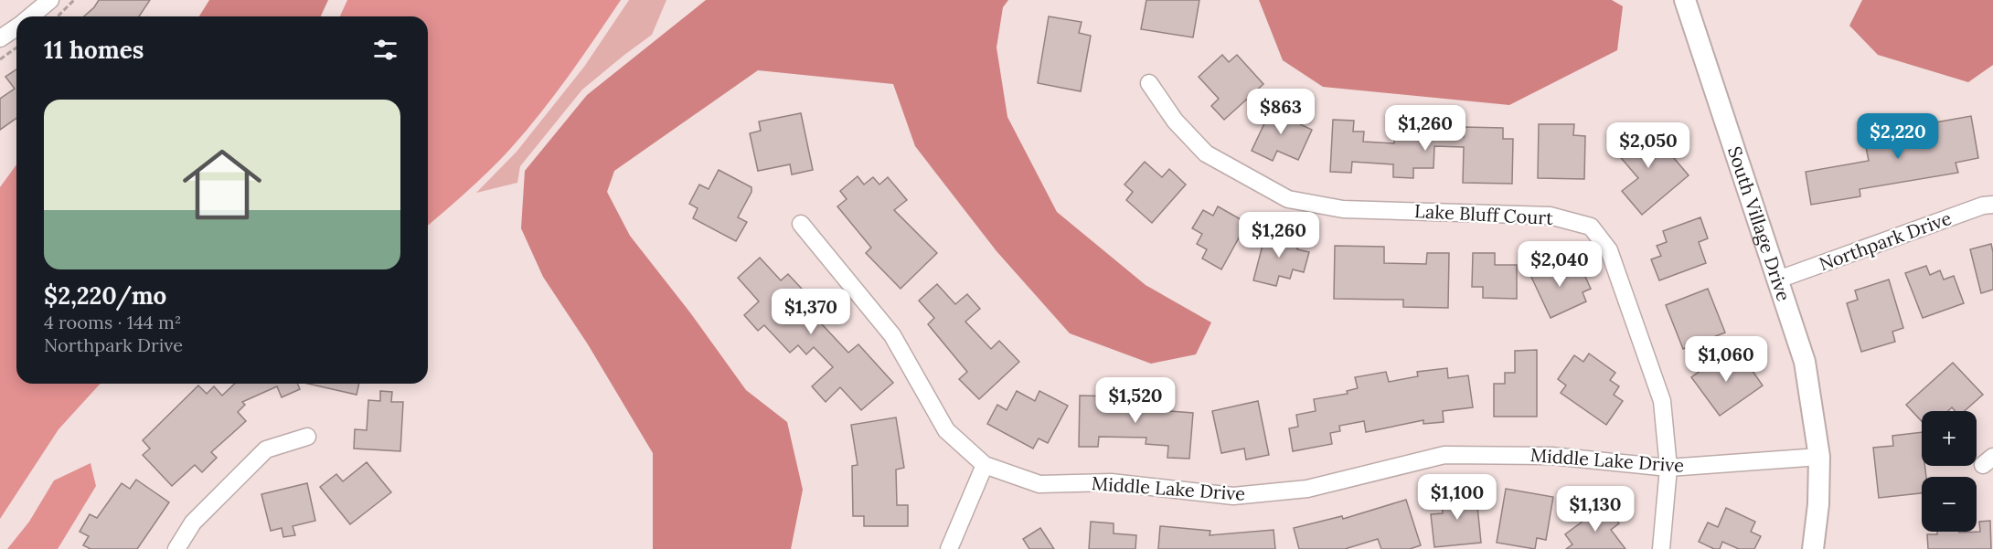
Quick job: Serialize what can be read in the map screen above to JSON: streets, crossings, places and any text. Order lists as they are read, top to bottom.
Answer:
{
  "streets": {
    "street": [
      "Lake Bluff Court",
      "South Village Drive",
      "Northpark Drive",
      "Middle Lake Drive"
    ]
  },
  "crossings": [
    ["Lake Bluff Court", "Middle Lake Drive"],
    ["South Village Drive", "Northpark Drive"],
    ["South Village Drive", "Middle Lake Drive"]
  ],
  "page": {
    "heading": "11 homes",
    "list": [
      {
        "name": "$2,220/mo",
        "note": "4 rooms · 144 m² · Northpark Drive"
      }
    ],
    "price": [
      "$863",
      "$1,260",
      "$2,220",
      "$2,050",
      "$1,260",
      "$2,040",
      "$1,370",
      "$1,060",
      "$1,520",
      "$1,100",
      "$1,130"
    ],
    "map_buttons": ["+", "−"]
  }
}
